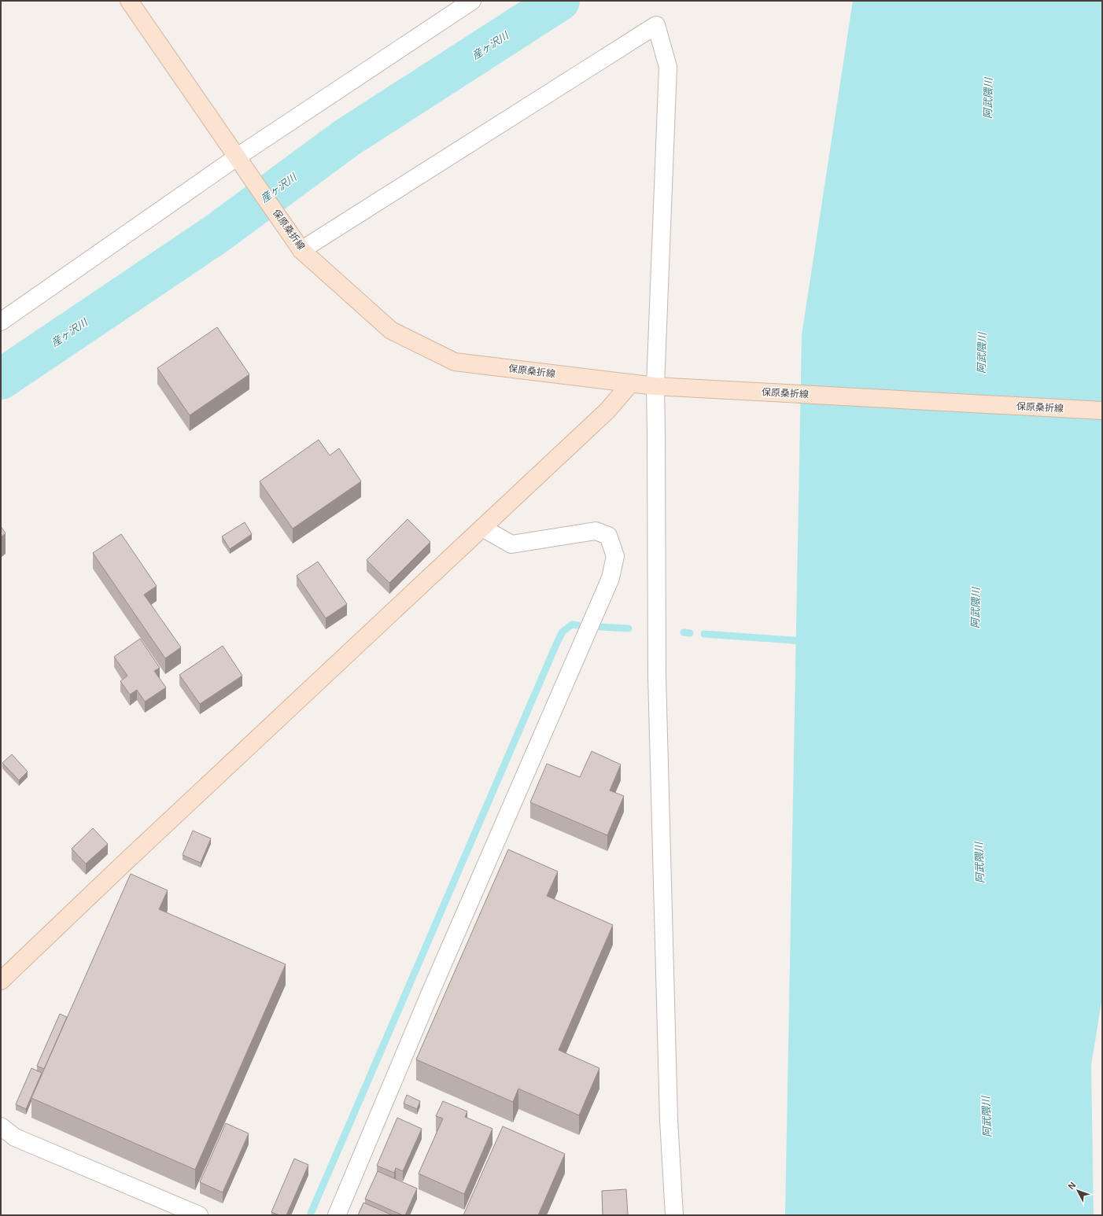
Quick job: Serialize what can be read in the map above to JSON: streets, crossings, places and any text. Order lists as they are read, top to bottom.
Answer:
{
  "streets": {
    "main road": ["保原桑折線"]
  },
  "water": ["産ヶ沢川", "阿武隈川"],
  "north": "top left"
}
